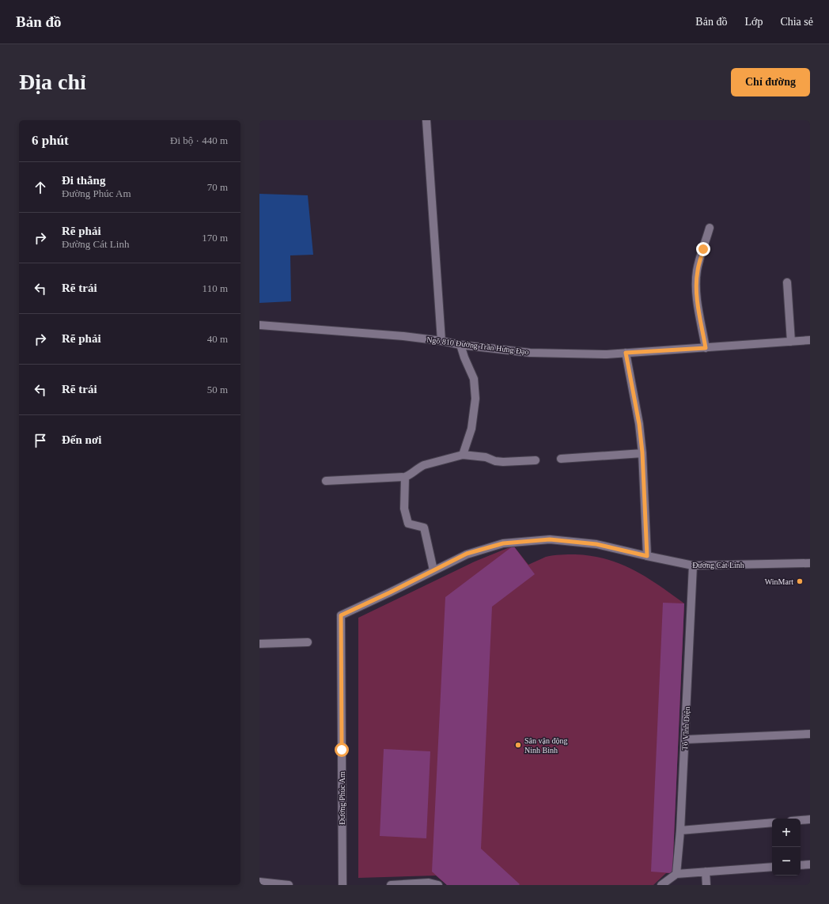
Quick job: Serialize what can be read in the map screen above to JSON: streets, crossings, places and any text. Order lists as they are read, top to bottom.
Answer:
{
  "streets": {
    "street": [
      "Ngõ 810 Đường Trần Hưng Đạo",
      "Đường Cát Linh",
      "Tô Vĩnh Diện",
      "Đường Phúc Am"
    ]
  },
  "crossings": [
    ["Đường Cát Linh", "Tô Vĩnh Diện"],
    ["Đường Cát Linh", "Đường Phúc Am"]
  ],
  "places": ["WinMart", "Sân vận động Ninh Bình"],
  "page": {
    "header": "Bản đồ",
    "nav": ["Bản đồ", "Lớp", "Chia sẻ"],
    "buttons": "Chỉ đường",
    "title": "Địa chỉ",
    "heading": ["6 phút", "Đi bộ · 440 m"],
    "list": [
      ["Đi thẳng", "Đường Phúc Am", "70 m"],
      ["Rẽ phải", "Đường Cát Linh", "170 m"],
      ["Rẽ trái", "110 m"],
      ["Rẽ phải", "40 m"],
      ["Rẽ trái", "50 m"],
      "Đến nơi"
    ],
    "map_buttons": ["+", "−"]
  }
}
